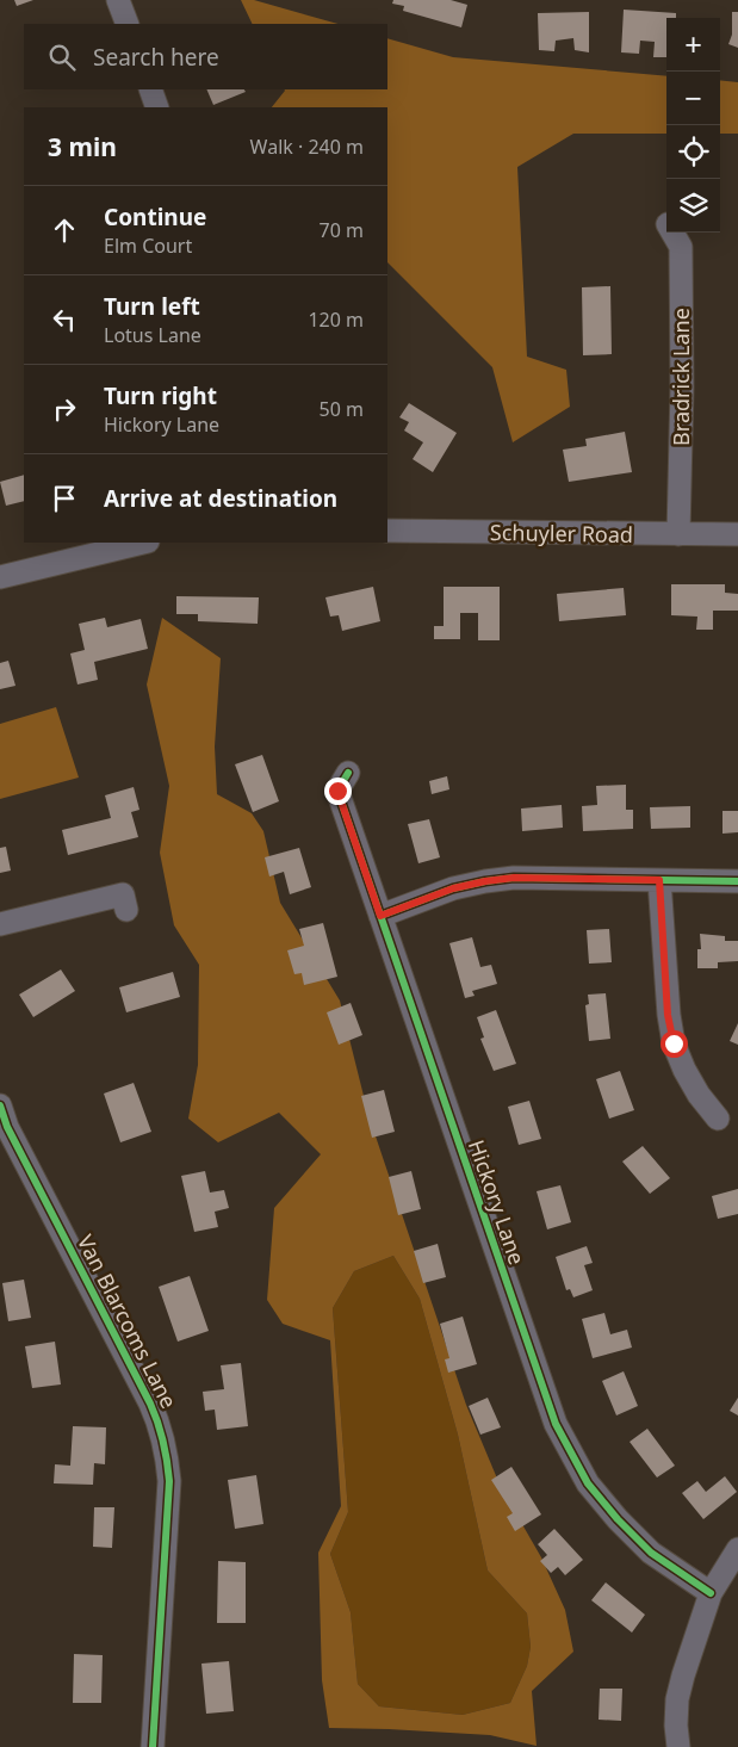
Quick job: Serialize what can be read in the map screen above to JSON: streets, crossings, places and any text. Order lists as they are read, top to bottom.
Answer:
{
  "streets": {
    "street": [
      "Bradrick Lane",
      "Schuyler Road",
      "Hickory Lane",
      "Van Blarcoms Lane"
    ]
  },
  "crossings": [
    ["Bradrick Lane", "Schuyler Road"]
  ],
  "page": {
    "map_buttons": ["+", "−"],
    "search": "Search here",
    "heading": ["3 min", "Walk · 240 m"],
    "list": [
      ["Continue", "Elm Court", "70 m"],
      ["Turn left", "Lotus Lane", "120 m"],
      ["Turn right", "Hickory Lane", "50 m"],
      "Arrive at destination"
    ]
  }
}
